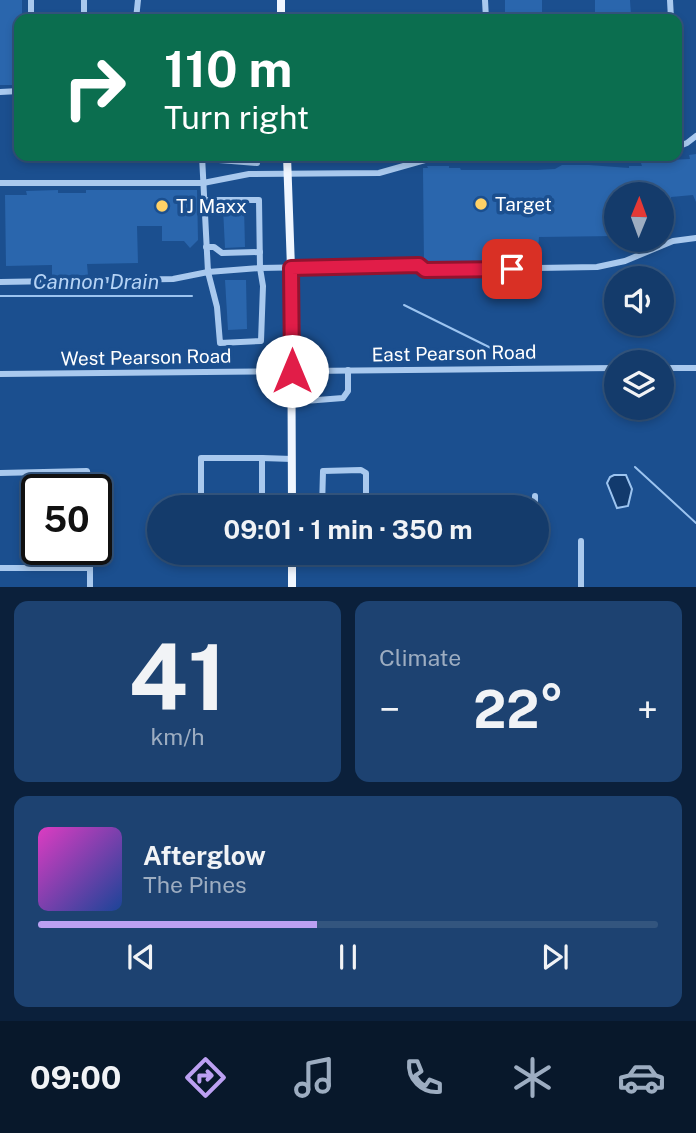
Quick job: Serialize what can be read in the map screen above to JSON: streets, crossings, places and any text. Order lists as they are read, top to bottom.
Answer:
{
  "streets": {
    "street": ["East Pearson Road", "West Pearson Road"]
  },
  "crossings": [
    ["East Pearson Road", "West Pearson Road"]
  ],
  "water": ["Cannon Drain"],
  "places": ["Target", "TJ Maxx"],
  "north": "top",
  "page": {
    "turn": ["110 m", "Turn right"],
    "limit": "50",
    "trip": "09:01 · 1 min · 350 m",
    "tile": [
      ["41", "km/h"],
      "Climate"
    ],
    "heat": ["−", "22°", "+"],
    "song": ["Afterglow", "The Pines"],
    "tabs": "09:00"
  }
}
